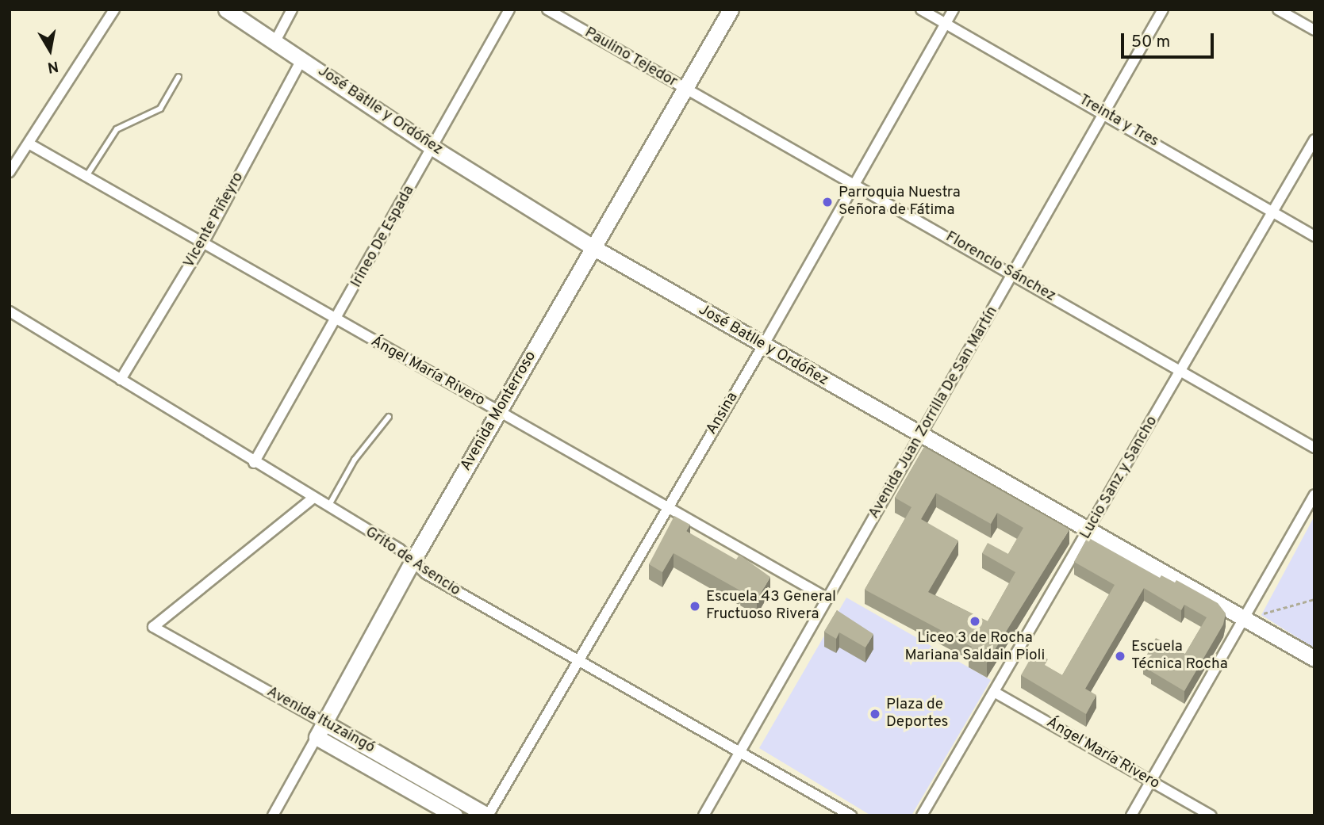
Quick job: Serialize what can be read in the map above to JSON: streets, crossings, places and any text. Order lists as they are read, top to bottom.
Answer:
{
  "streets": {
    "main road": ["José Batlle y Ordóñez", "Avenida Monterroso", "Avenida Ituzaingó"],
    "street": [
      "Paulino Tejedor",
      "Treinta y Tres",
      "Vicente Piñeyro",
      "Irineo De Espada",
      "Florencio Sánchez",
      "Ángel María Rivero",
      "Avenida Juan Zorrilla De San Martín",
      "Ansina",
      "Lucio Sanz y Sancho",
      "Grito de Asencio"
    ]
  },
  "crossings": [
    ["Paulino Tejedor", "Florencio Sánchez"],
    ["Paulino Tejedor", "Avenida Monterroso"],
    ["José Batlle y Ordóñez", "Vicente Piñeyro"],
    ["José Batlle y Ordóñez", "Irineo De Espada"],
    ["José Batlle y Ordóñez", "Avenida Monterroso"],
    ["José Batlle y Ordóñez", "Avenida Juan Zorrilla De San Martín"],
    ["José Batlle y Ordóñez", "Ansina"],
    ["José Batlle y Ordóñez", "Lucio Sanz y Sancho"],
    ["Treinta y Tres", "Avenida Juan Zorrilla De San Martín"],
    ["Treinta y Tres", "Ansina"],
    ["Treinta y Tres", "Lucio Sanz y Sancho"],
    ["Vicente Piñeyro", "Ángel María Rivero"],
    ["Vicente Piñeyro", "Grito de Asencio"],
    ["Irineo De Espada", "Ángel María Rivero"],
    ["Irineo De Espada", "Grito de Asencio"],
    ["Florencio Sánchez", "Avenida Monterroso"],
    ["Florencio Sánchez", "Avenida Juan Zorrilla De San Martín"],
    ["Florencio Sánchez", "Ansina"],
    ["Florencio Sánchez", "Lucio Sanz y Sancho"],
    ["Ángel María Rivero", "Avenida Monterroso"],
    ["Ángel María Rivero", "Avenida Juan Zorrilla De San Martín"],
    ["Ángel María Rivero", "Ansina"],
    ["Ángel María Rivero", "Lucio Sanz y Sancho"],
    ["Avenida Monterroso", "Grito de Asencio"],
    ["Avenida Monterroso", "Avenida Ituzaingó"],
    ["Avenida Juan Zorrilla De San Martín", "Grito de Asencio"],
    ["Ansina", "Grito de Asencio"],
    ["Ansina", "Avenida Ituzaingó"],
    ["Grito de Asencio", "Avenida Ituzaingó"]
  ],
  "places": [
    "Parroquia Nuestra Señora de Fátima",
    "Escuela 43 General Fructuoso Rivera",
    "Liceo 3 de Rocha Mariana Saldain Pioli",
    "Escuela Técnica Rocha",
    "Plaza de Deportes"
  ],
  "scale_bar": "50 m",
  "north": "bottom"
}
